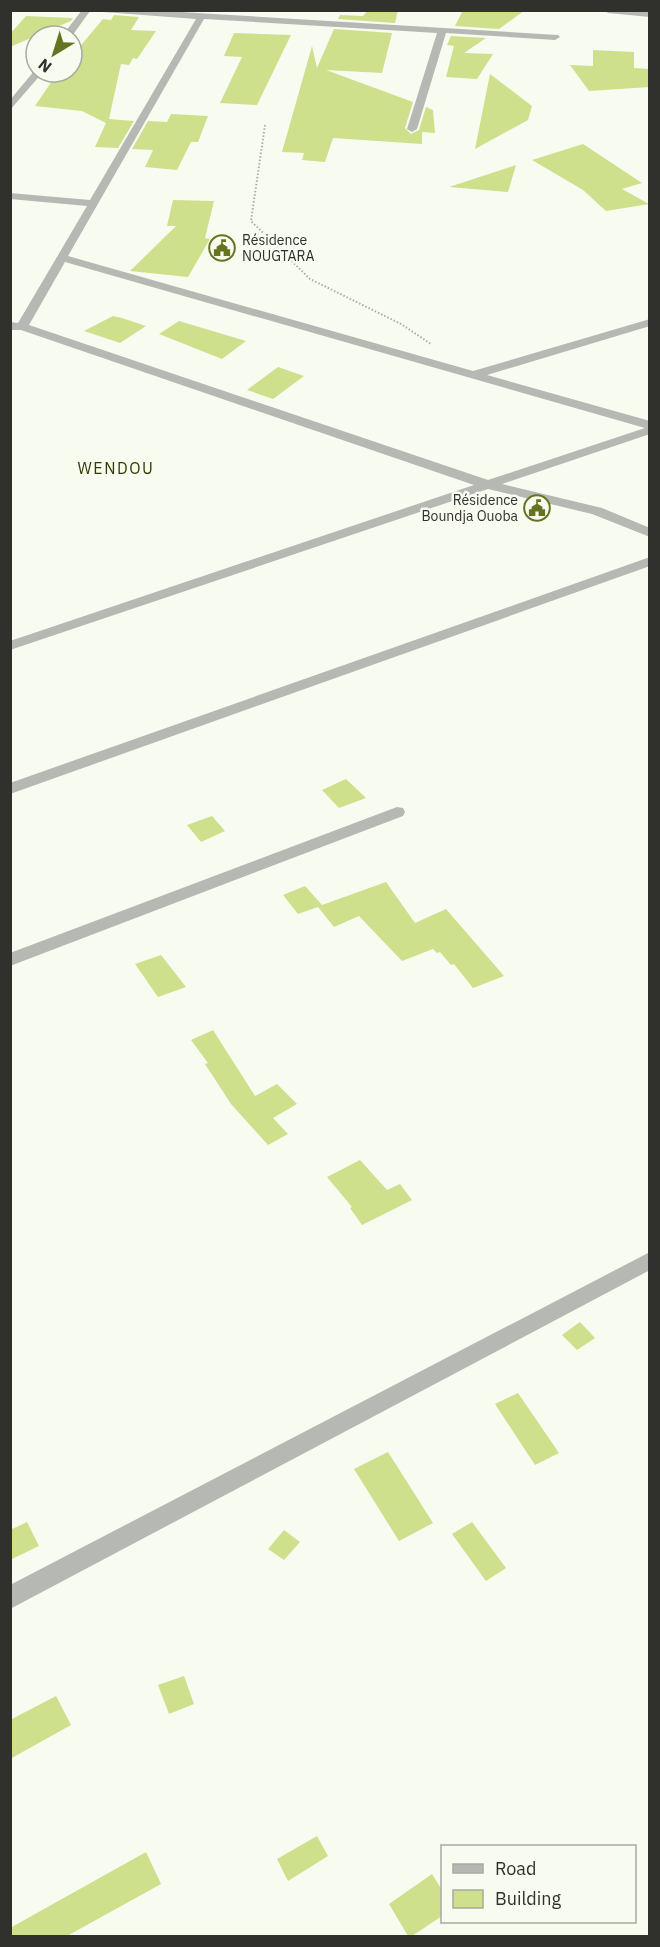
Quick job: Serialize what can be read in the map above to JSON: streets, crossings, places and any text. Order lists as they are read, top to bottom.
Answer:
{
  "districts": ["WENDOU"],
  "places": {
    "public building": ["Résidence NOUGTARA", "Résidence Boundja Ouoba"]
  },
  "legend": ["Road", "Building"],
  "north": "bottom left"
}
